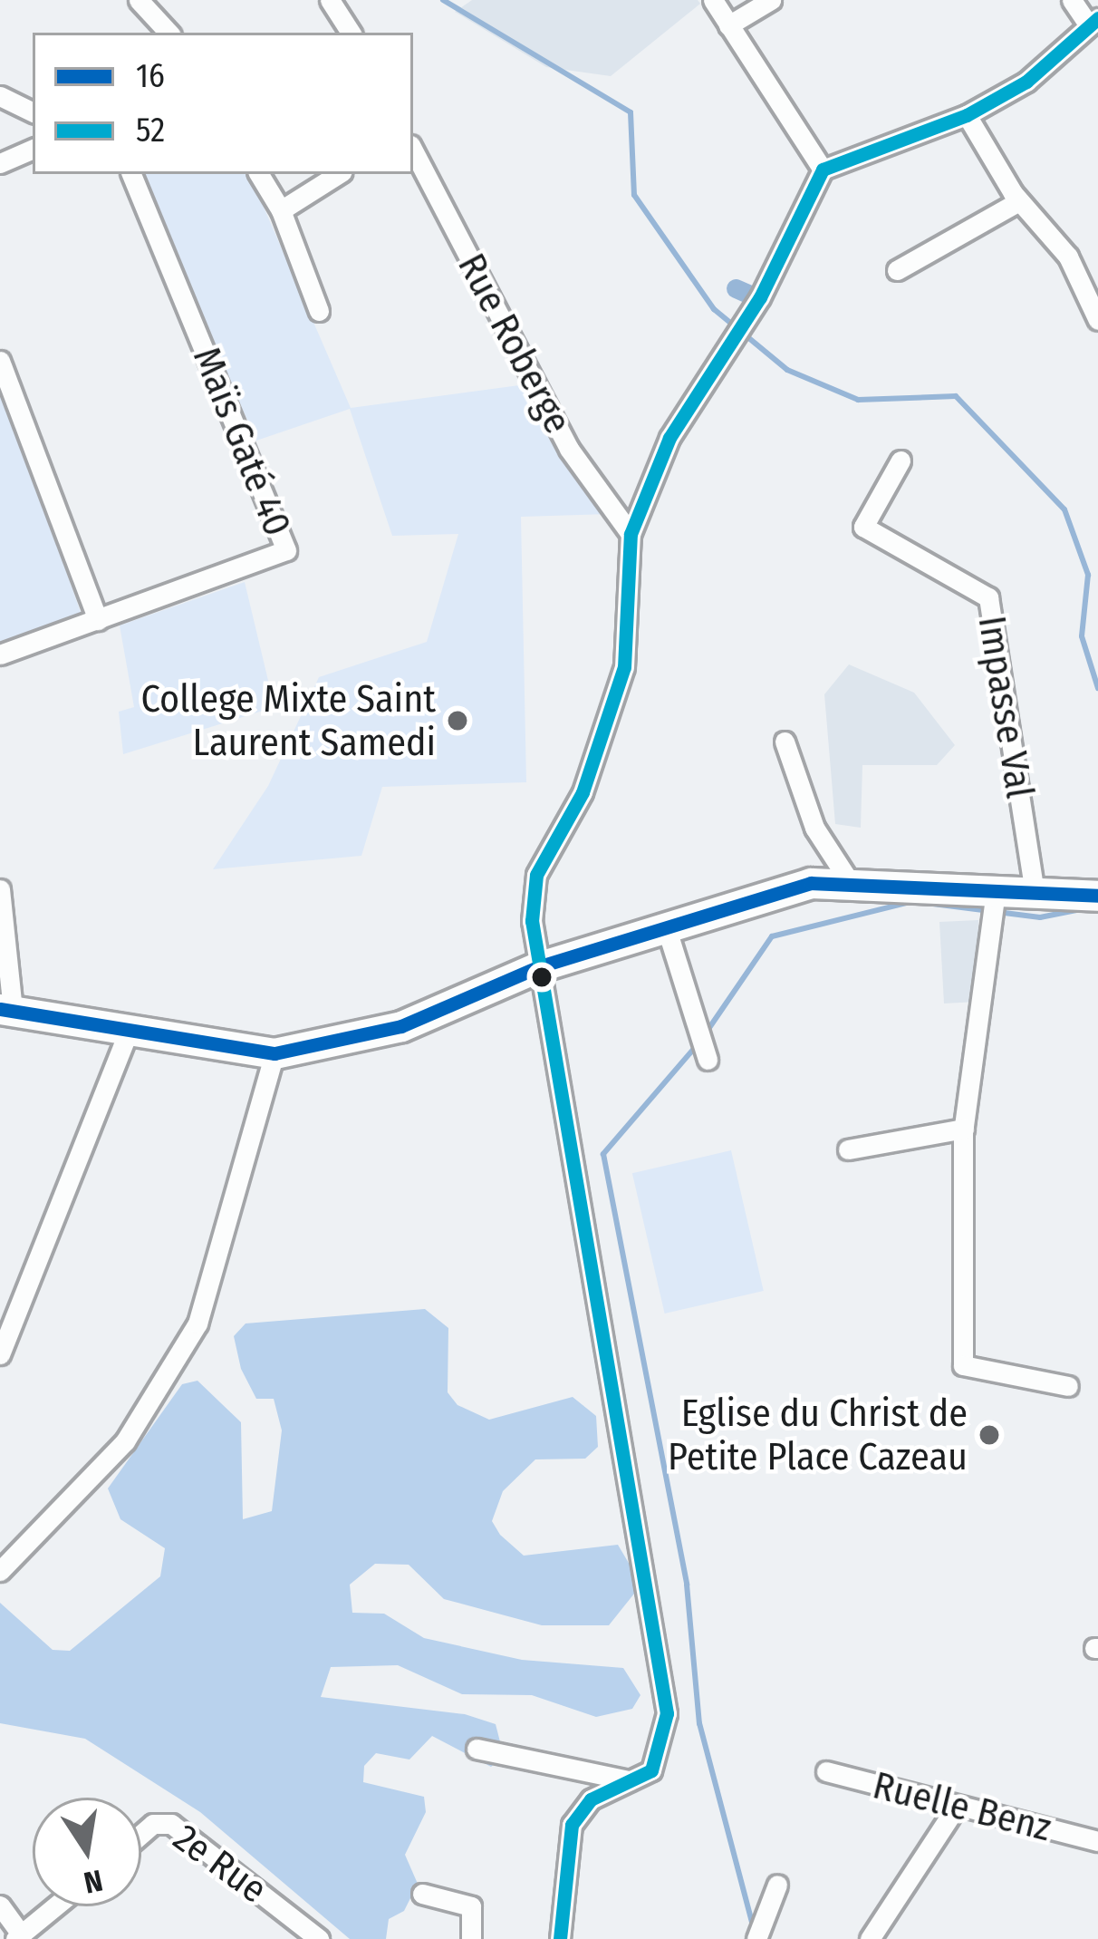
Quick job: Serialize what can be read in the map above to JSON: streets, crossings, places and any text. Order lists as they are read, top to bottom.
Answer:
{
  "streets": {
    "street": [
      "Rue Roberge",
      "Maïs Gaté 40",
      "Impasse Val",
      "Ruelle Benz",
      "2e Rue"
    ]
  },
  "places": ["College Mixte Saint Laurent Samedi", "Eglise du Christ de Petite Place Cazeau"],
  "lines": ["transit line 52", "transit line 16"],
  "legend": ["16", "52"],
  "north": "bottom"
}
